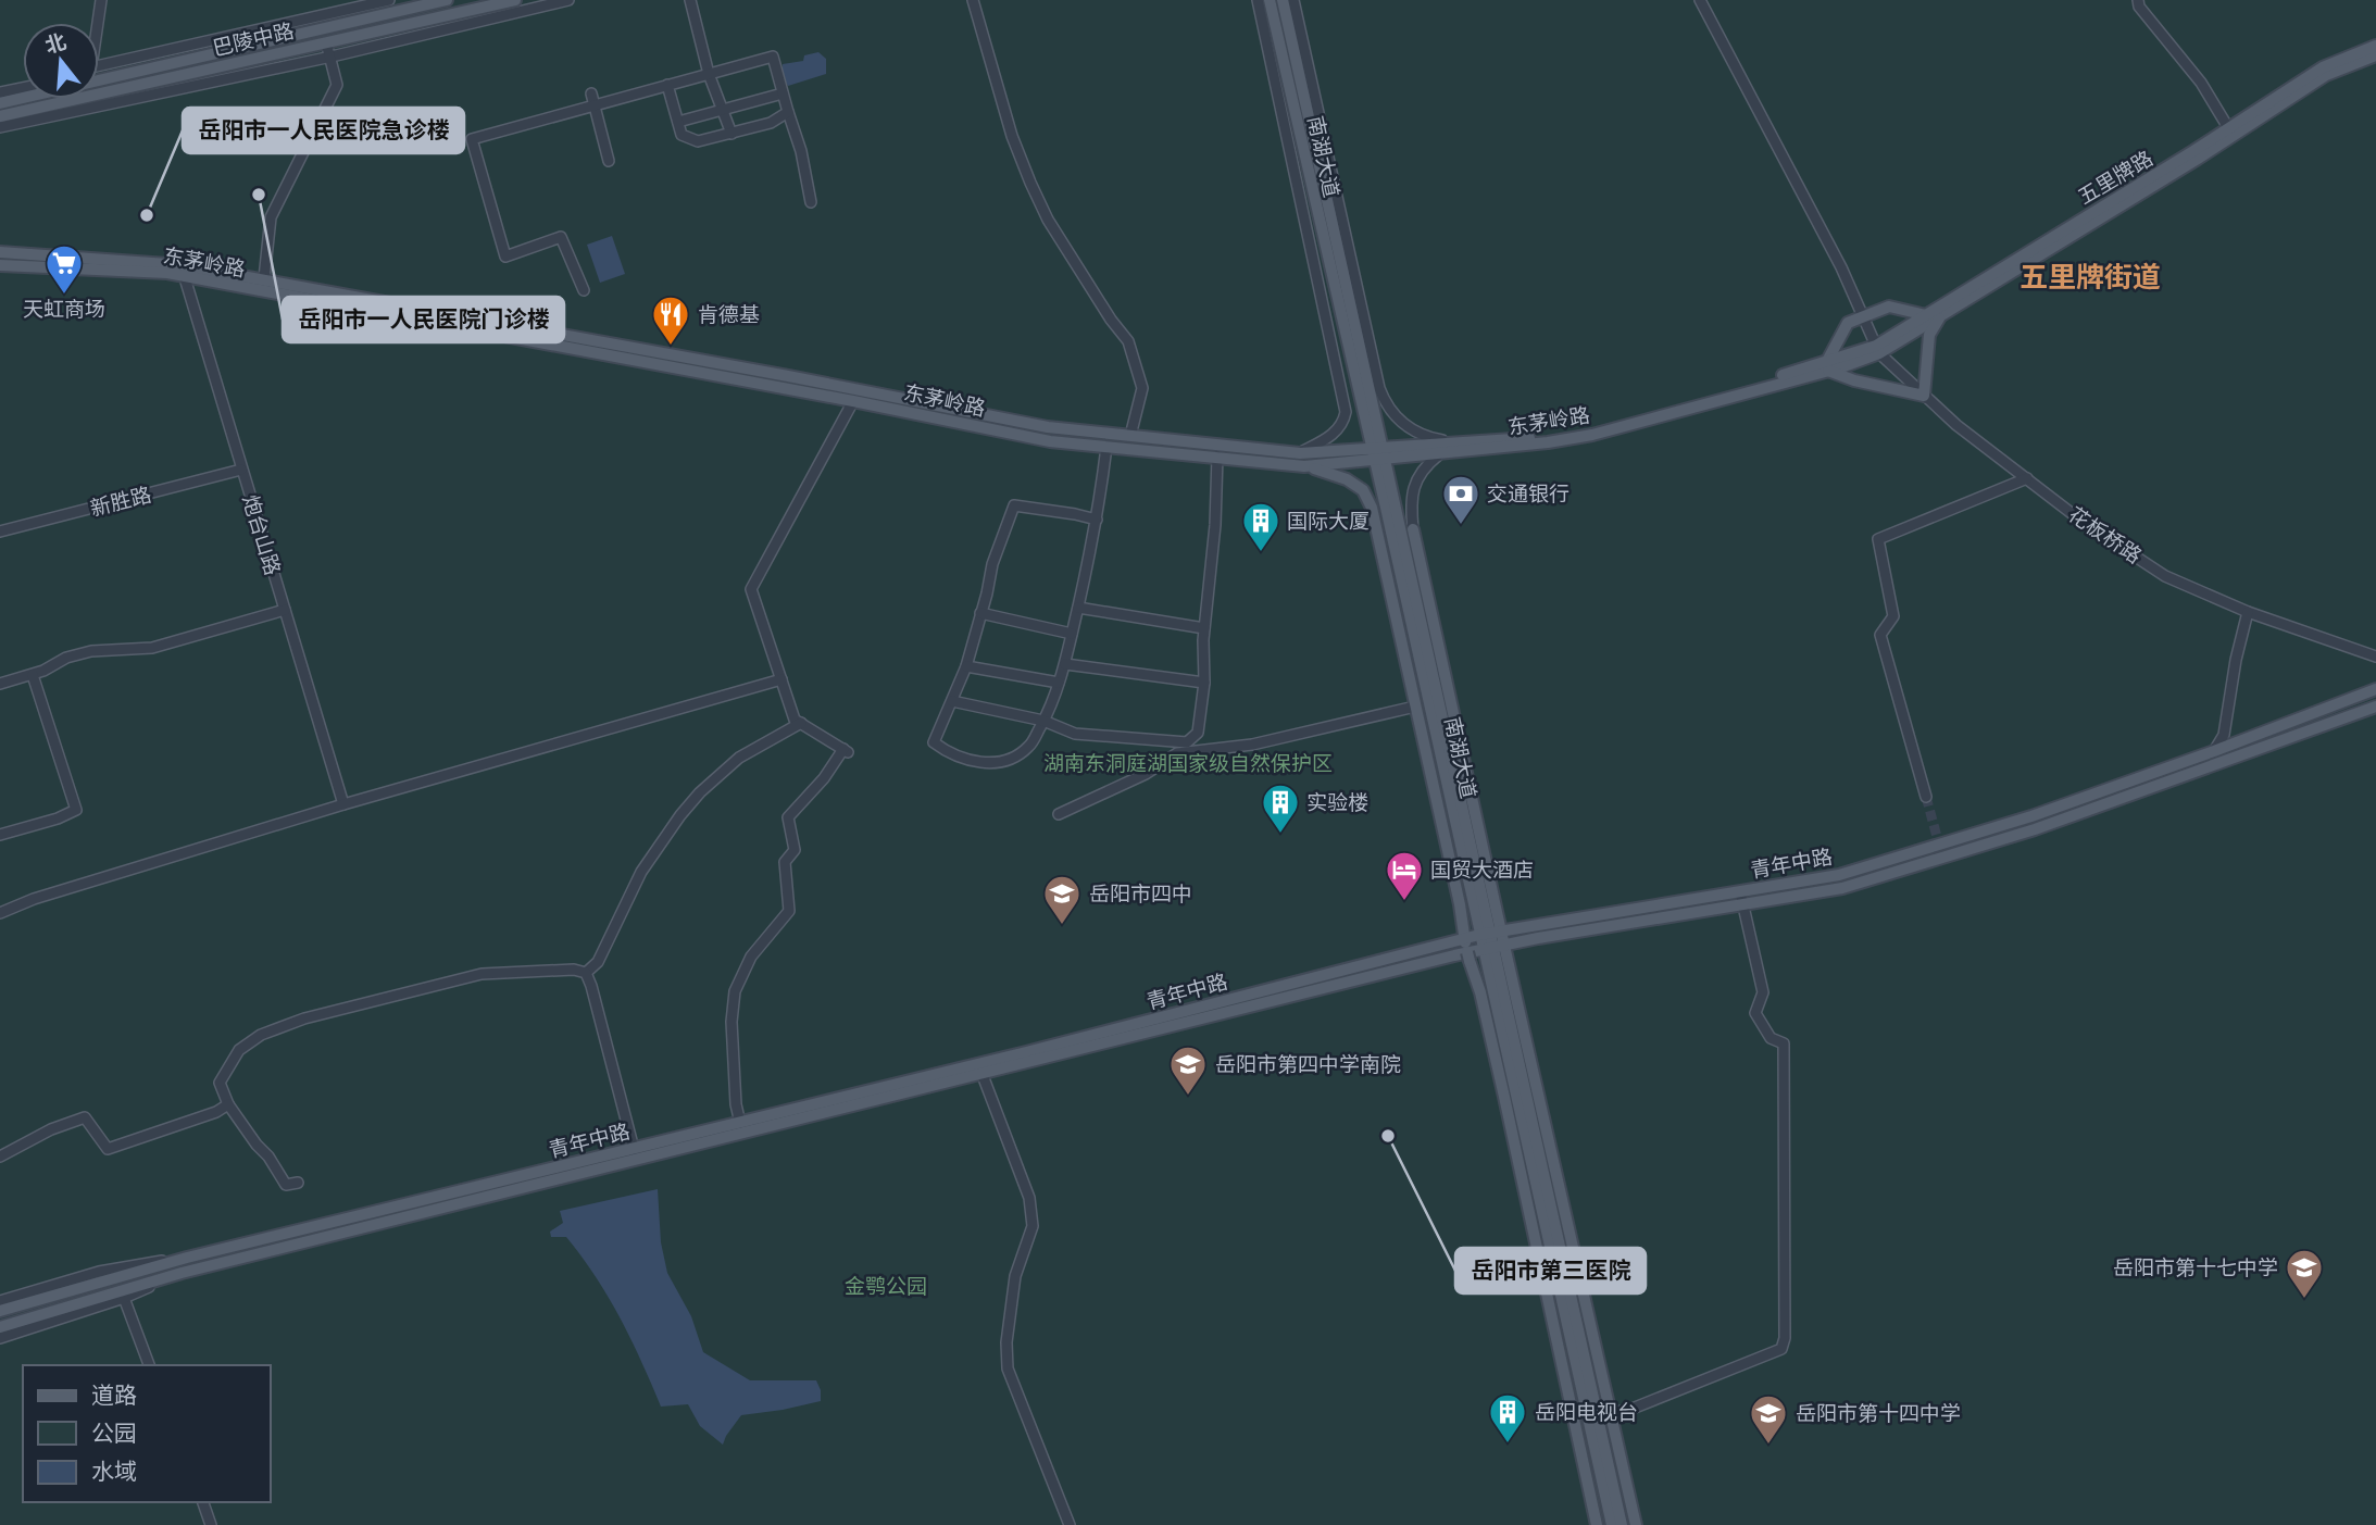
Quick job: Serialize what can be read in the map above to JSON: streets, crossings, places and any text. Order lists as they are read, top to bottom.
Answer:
{
  "streets": {
    "main road": [
      "巴陵中路",
      "南湖大道",
      "五里牌路",
      "东茅岭路",
      "青年中路"
    ],
    "street": ["新胜路", "炮台山路", "花板桥路"]
  },
  "crossings": [
    ["南湖大道", "东茅岭路"],
    ["南湖大道", "青年中路"],
    ["五里牌路", "东茅岭路"],
    ["五里牌路", "花板桥路"],
    ["东茅岭路", "炮台山路"],
    ["东茅岭路", "花板桥路"],
    ["新胜路", "炮台山路"]
  ],
  "districts": ["五里牌街道"],
  "parks": ["湖南东洞庭湖国家级自然保护区", "金鹗公园"],
  "places": {
    "other": ["岳阳市一人民医院门诊楼", "岳阳市一人民医院急诊楼", "岳阳市第三医院"],
    "supermarket": ["天虹商场"],
    "restaurant": ["肯德基"],
    "bank": ["交通银行"],
    "building": ["国际大厦", "实验楼", "岳阳电视台"],
    "hotel": ["国贸大酒店"],
    "school or university": [
      "岳阳市四中",
      "岳阳市第四中学南院",
      "岳阳市第十七中学",
      "岳阳市第十四中学"
    ]
  },
  "legend": ["道路", "公园", "水域"],
  "north": "top"
}
